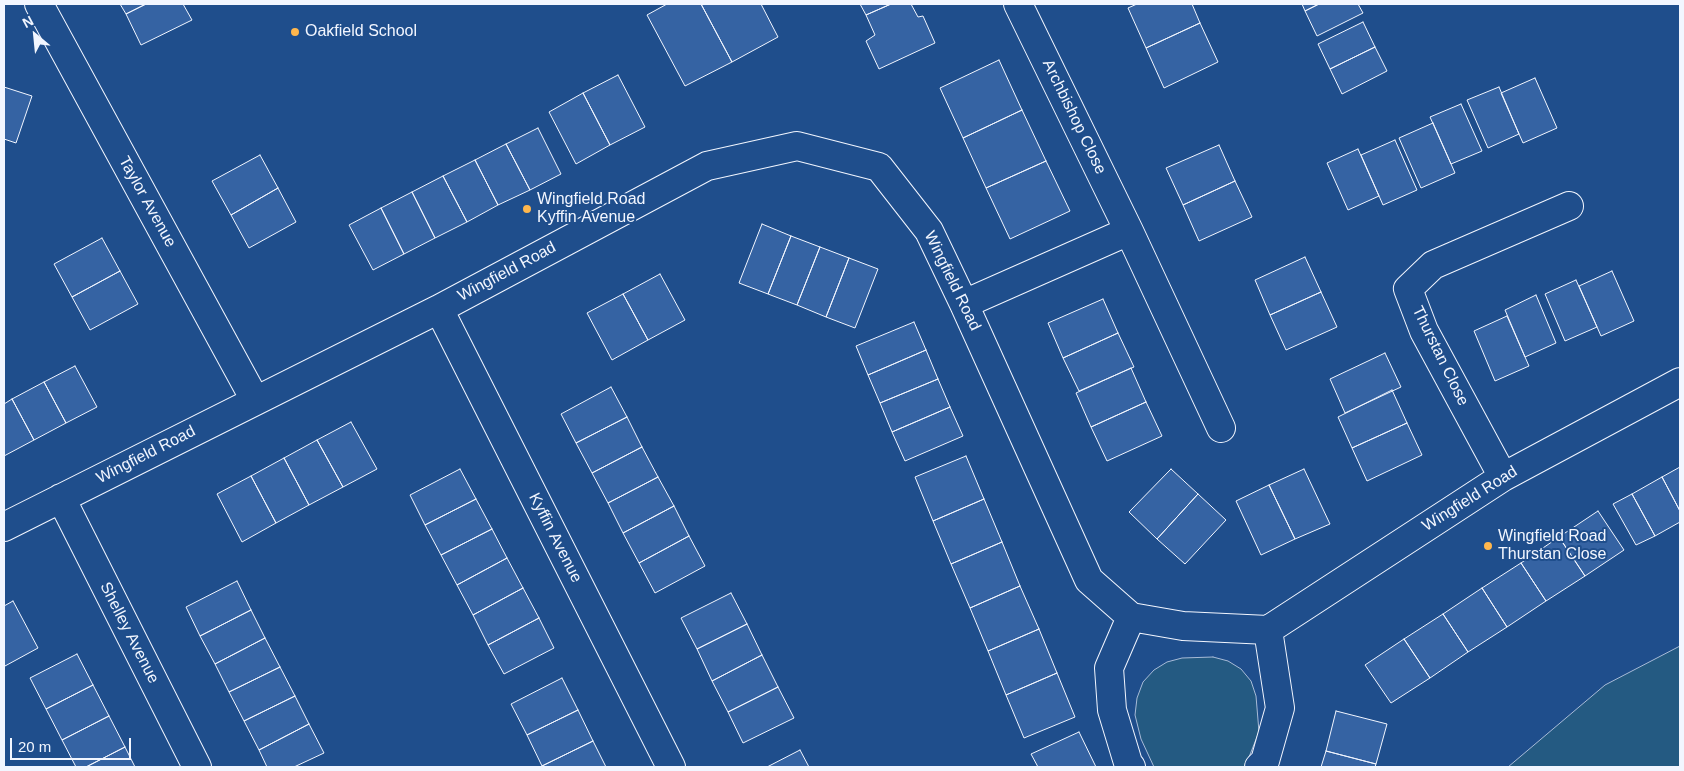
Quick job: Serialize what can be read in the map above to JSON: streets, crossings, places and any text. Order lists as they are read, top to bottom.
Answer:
{
  "streets": {
    "street": [
      "Archbishop Close",
      "Taylor Avenue",
      "Wingfield Road",
      "Thurstan Close",
      "Kyffin Avenue",
      "Shelley Avenue"
    ]
  },
  "crossings": [
    ["Taylor Avenue", "Wingfield Road"],
    ["Wingfield Road", "Thurstan Close"],
    ["Wingfield Road", "Kyffin Avenue"],
    ["Wingfield Road", "Shelley Avenue"]
  ],
  "places": ["Oakfield School", "Wingfield Road Kyffin Avenue", "Wingfield Road Thurstan Close"],
  "scale_bar": "20 m",
  "north": "top left"
}
